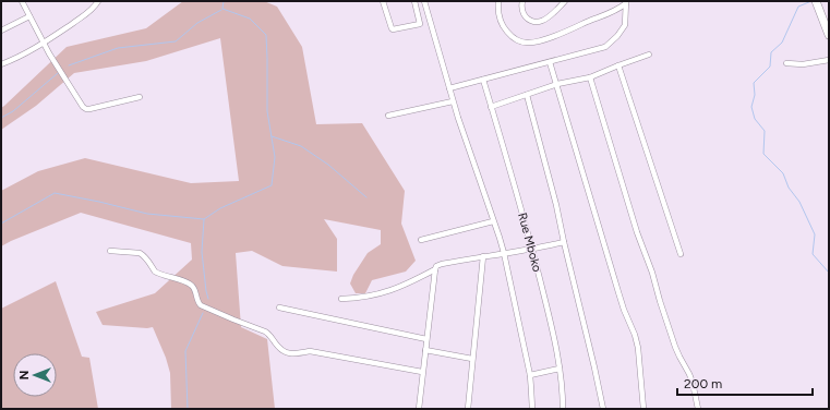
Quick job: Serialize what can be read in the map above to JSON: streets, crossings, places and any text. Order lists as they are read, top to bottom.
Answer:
{
  "streets": {
    "street": ["Rue Mboko"]
  },
  "scale_bar": "200 m",
  "north": "left"
}
